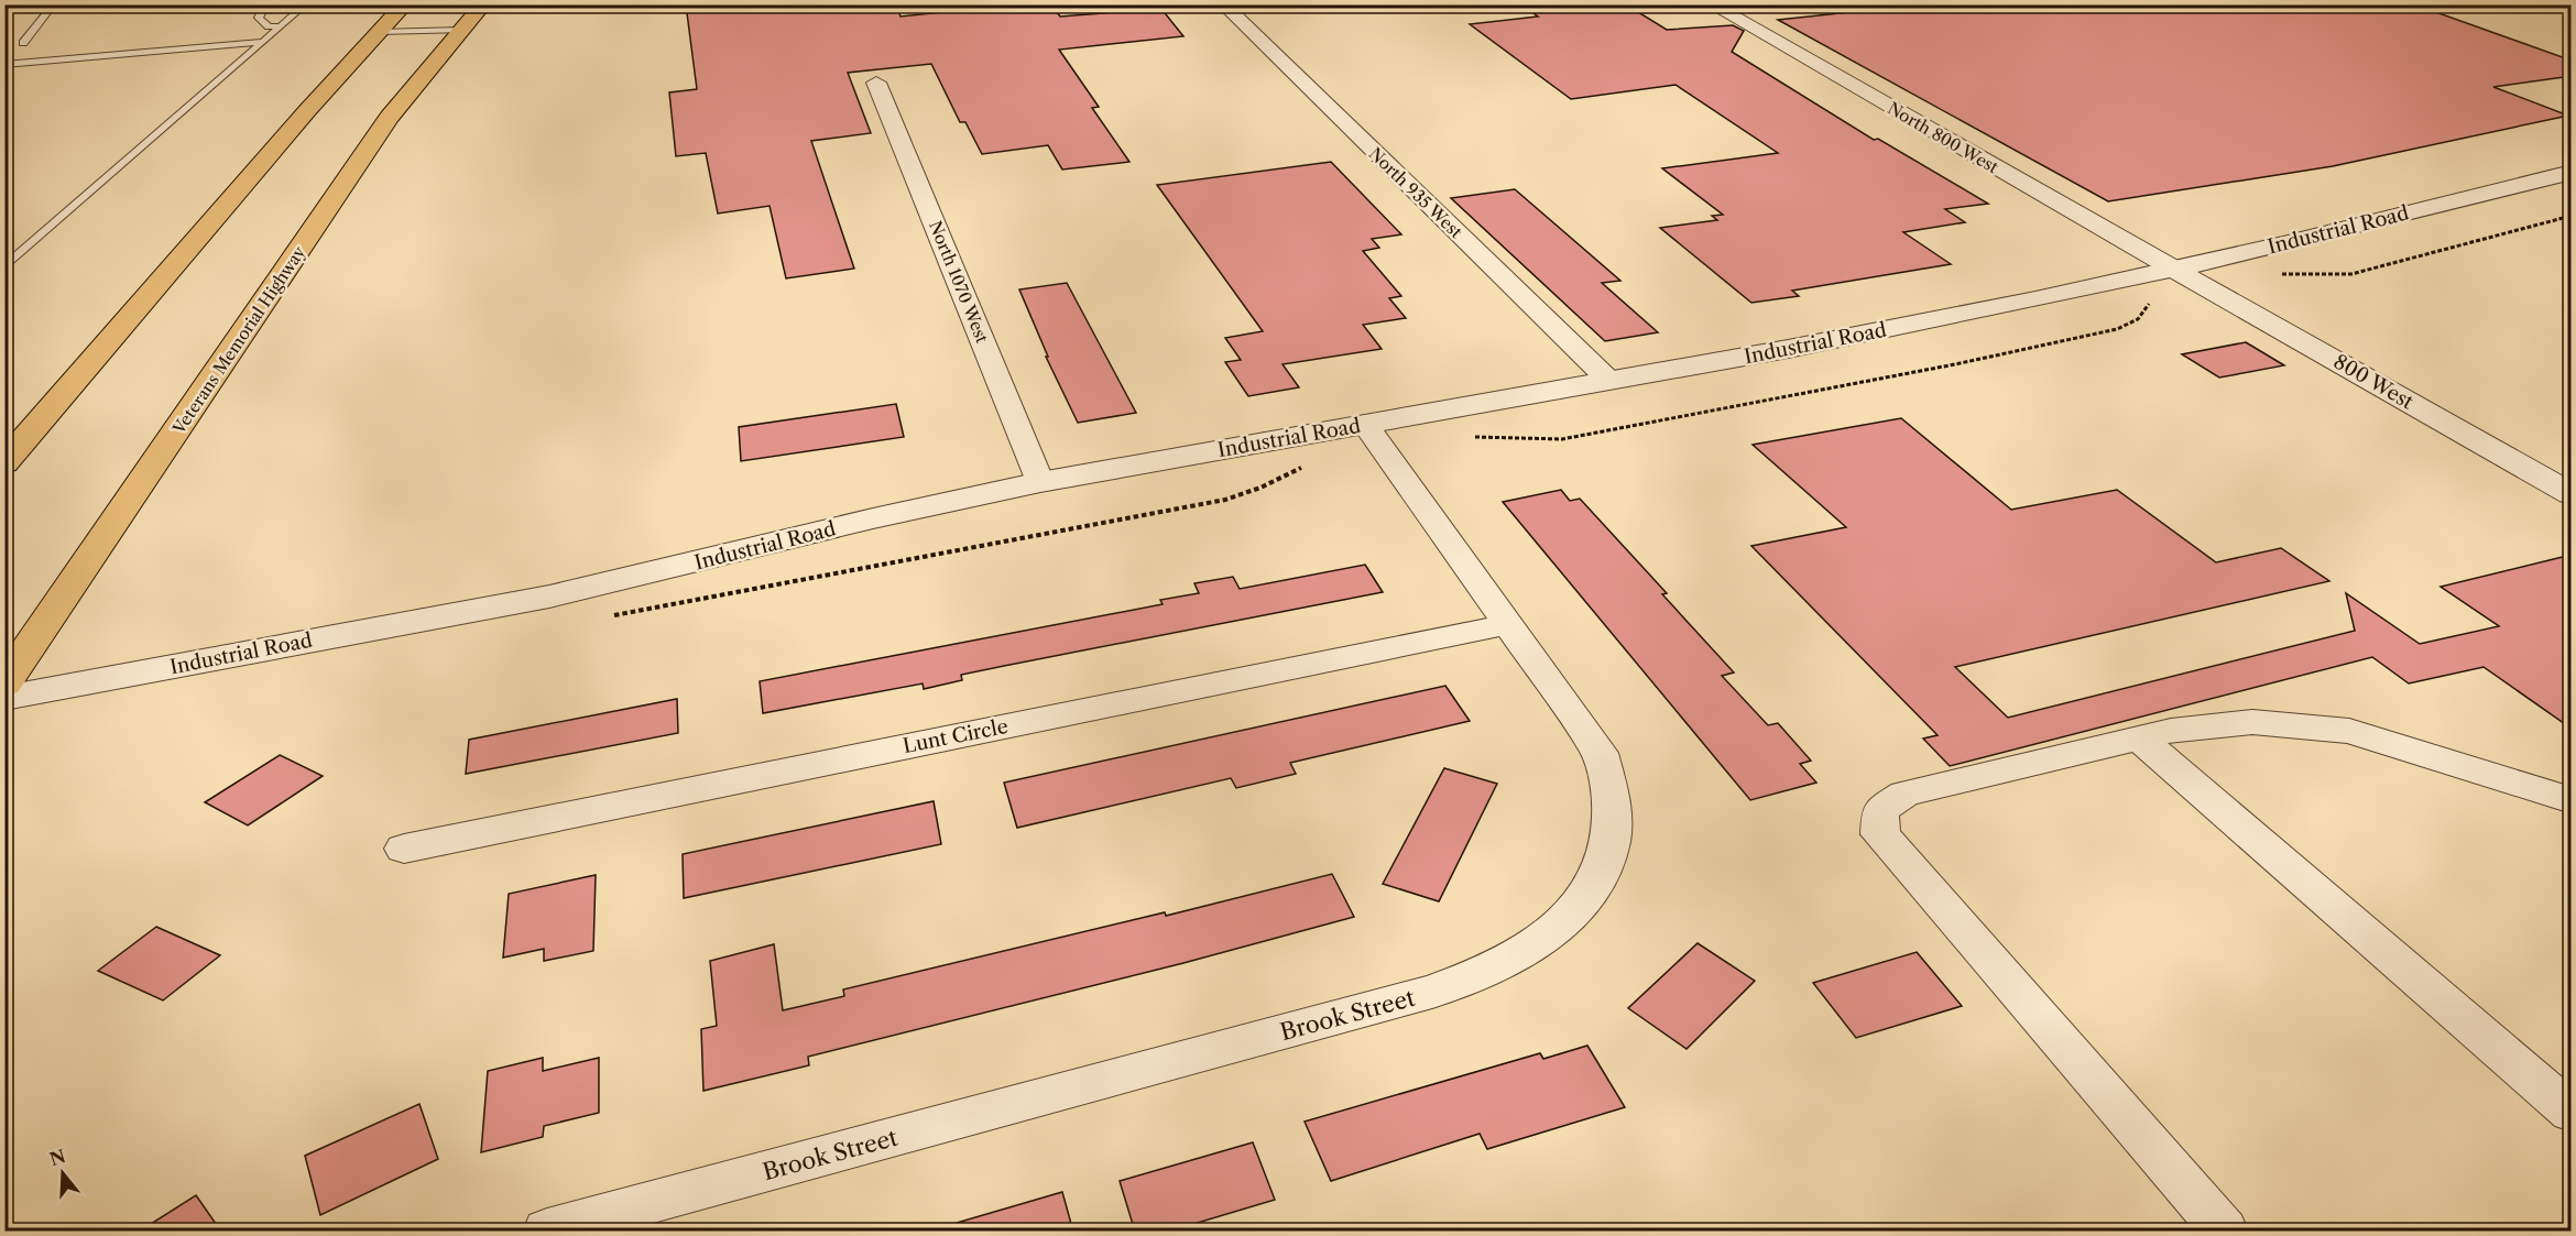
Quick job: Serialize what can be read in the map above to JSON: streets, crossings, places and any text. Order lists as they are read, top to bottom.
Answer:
{
  "streets": {
    "highway": ["Veterans Memorial Highway"],
    "street": [
      "North 800 West",
      "North 935 West",
      "Industrial Road",
      "North 1070 West",
      "800 West",
      "Lunt Circle",
      "Brook Street"
    ]
  },
  "crossings": [
    ["North 800 West", "Industrial Road"],
    ["North 800 West", "800 West"],
    ["North 935 West", "Industrial Road"],
    ["Industrial Road", "North 1070 West"],
    ["Industrial Road", "800 West"],
    ["Industrial Road", "Brook Street"],
    ["Lunt Circle", "Brook Street"]
  ],
  "north": "top"
}
